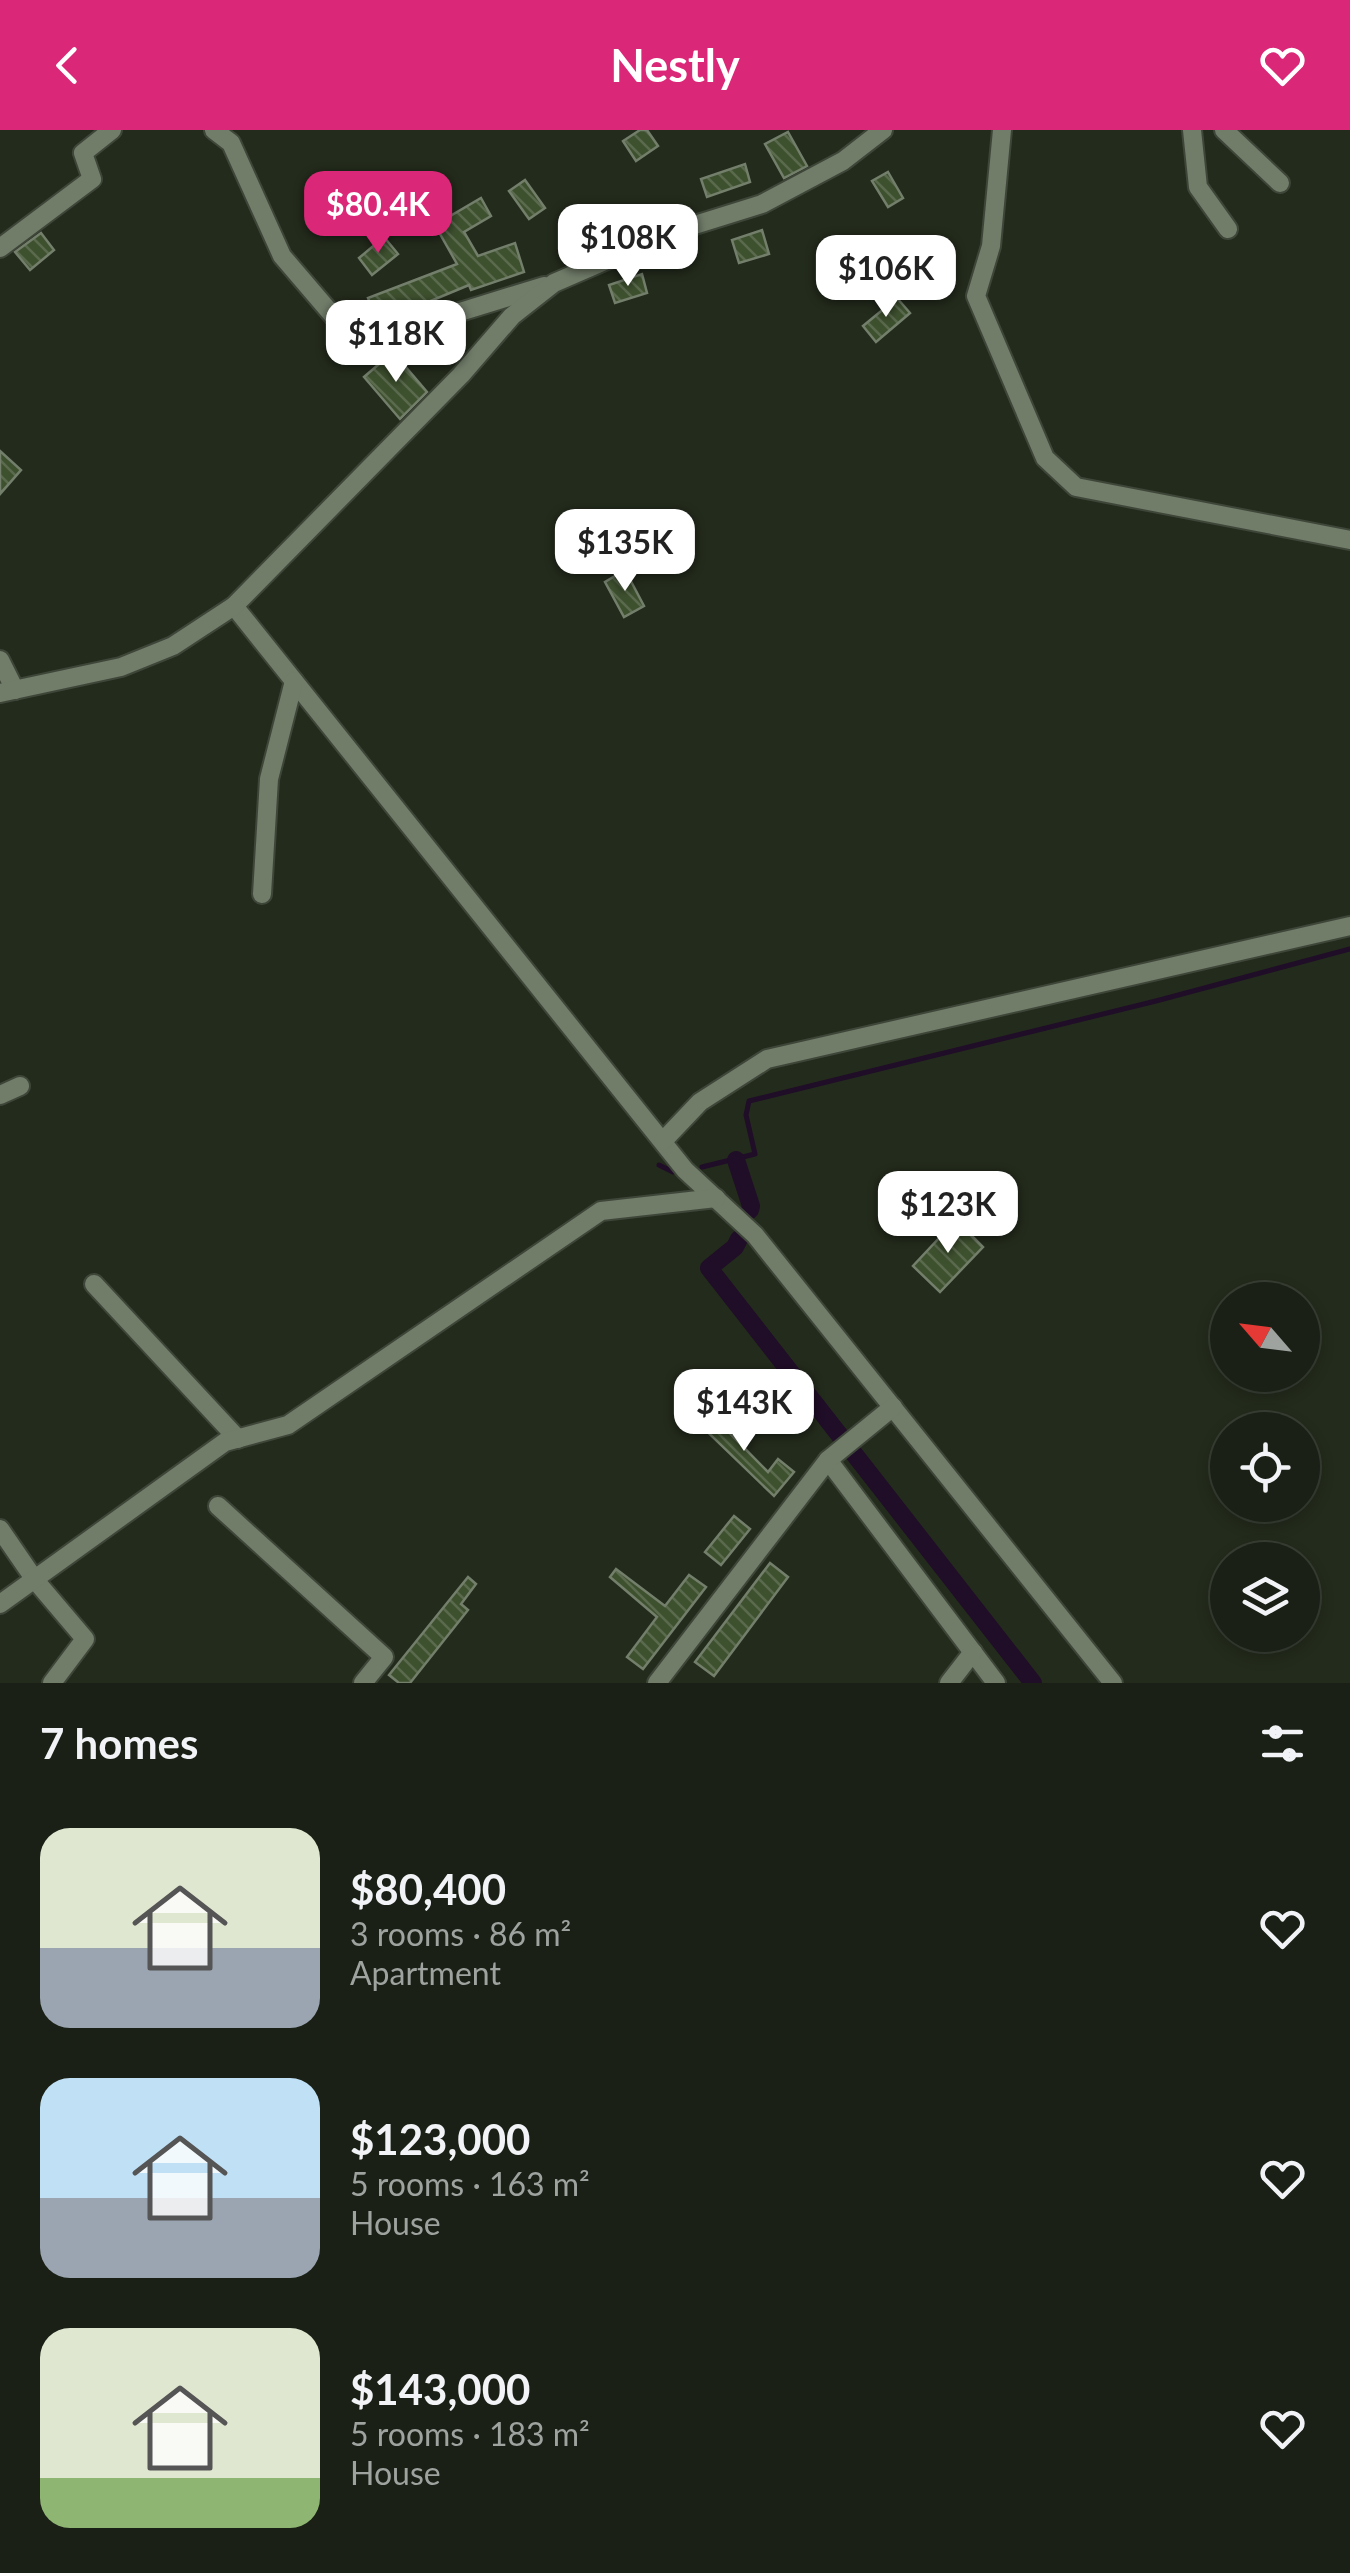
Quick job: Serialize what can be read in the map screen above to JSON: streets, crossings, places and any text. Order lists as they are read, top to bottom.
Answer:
{
  "north": "top left",
  "page": {
    "header": "Nestly",
    "price": [
      "$80.4K",
      "$108K",
      "$106K",
      "$118K",
      "$135K",
      "$123K",
      "$143K"
    ],
    "heading": "7 homes",
    "list": [
      {
        "name": "$80,400",
        "note": "3 rooms · 86 m² · Apartment"
      },
      {
        "name": "$123,000",
        "note": "5 rooms · 163 m² · House"
      },
      {
        "name": "$143,000",
        "note": "5 rooms · 183 m² · House"
      }
    ]
  }
}
